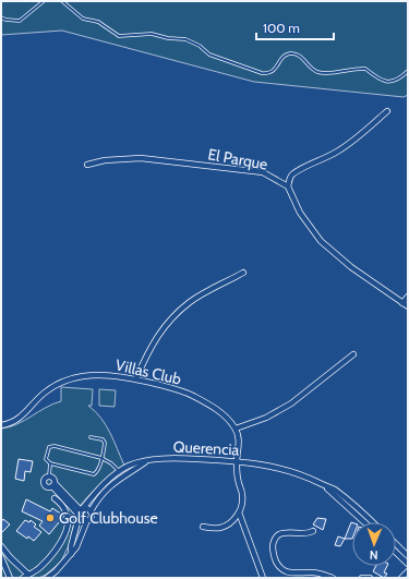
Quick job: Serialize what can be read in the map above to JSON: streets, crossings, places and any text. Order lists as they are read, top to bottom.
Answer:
{
  "streets": {
    "street": ["El Parque", "Villas Club", "Querencia"]
  },
  "places": ["Golf Clubhouse"],
  "scale_bar": "100 m",
  "north": "bottom"
}
